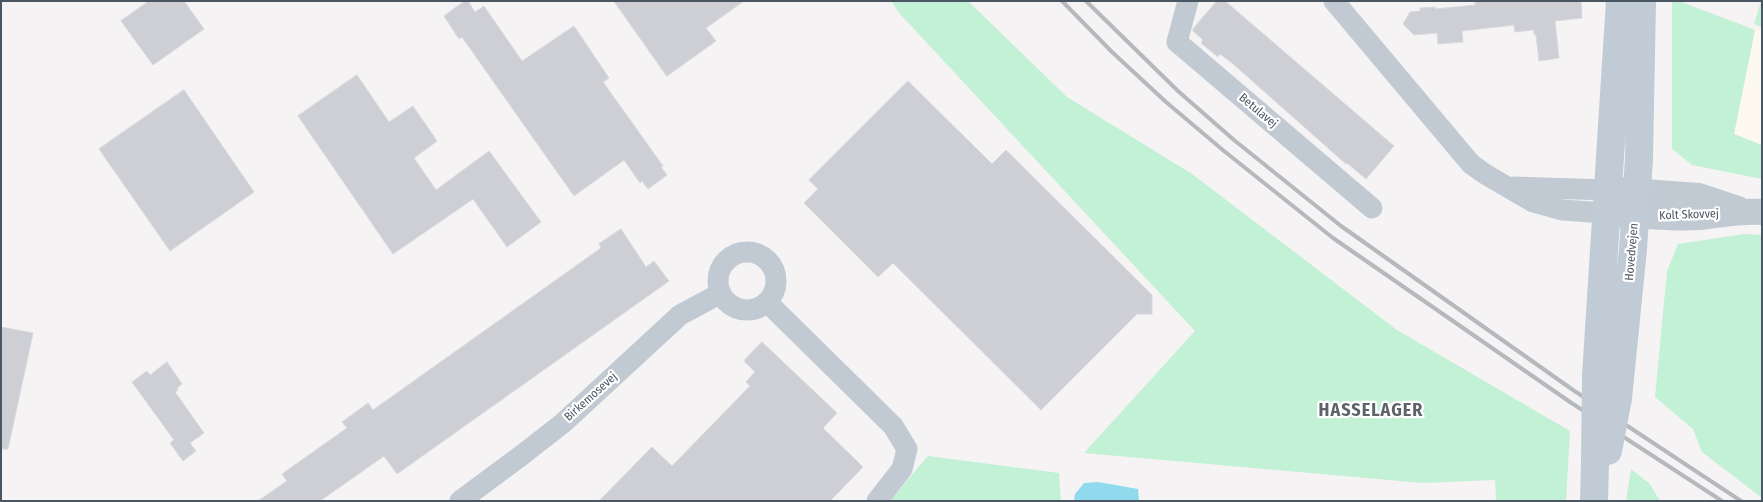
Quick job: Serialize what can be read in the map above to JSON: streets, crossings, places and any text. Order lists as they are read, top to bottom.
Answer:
{
  "streets": {
    "main road": ["Hovedvejen"],
    "street": ["Betulavej", "Kolt Skovvej", "Birkemosevej"]
  },
  "crossings": [
    ["Kolt Skovvej", "Hovedvejen"]
  ],
  "districts": ["HASSELAGER"]
}
